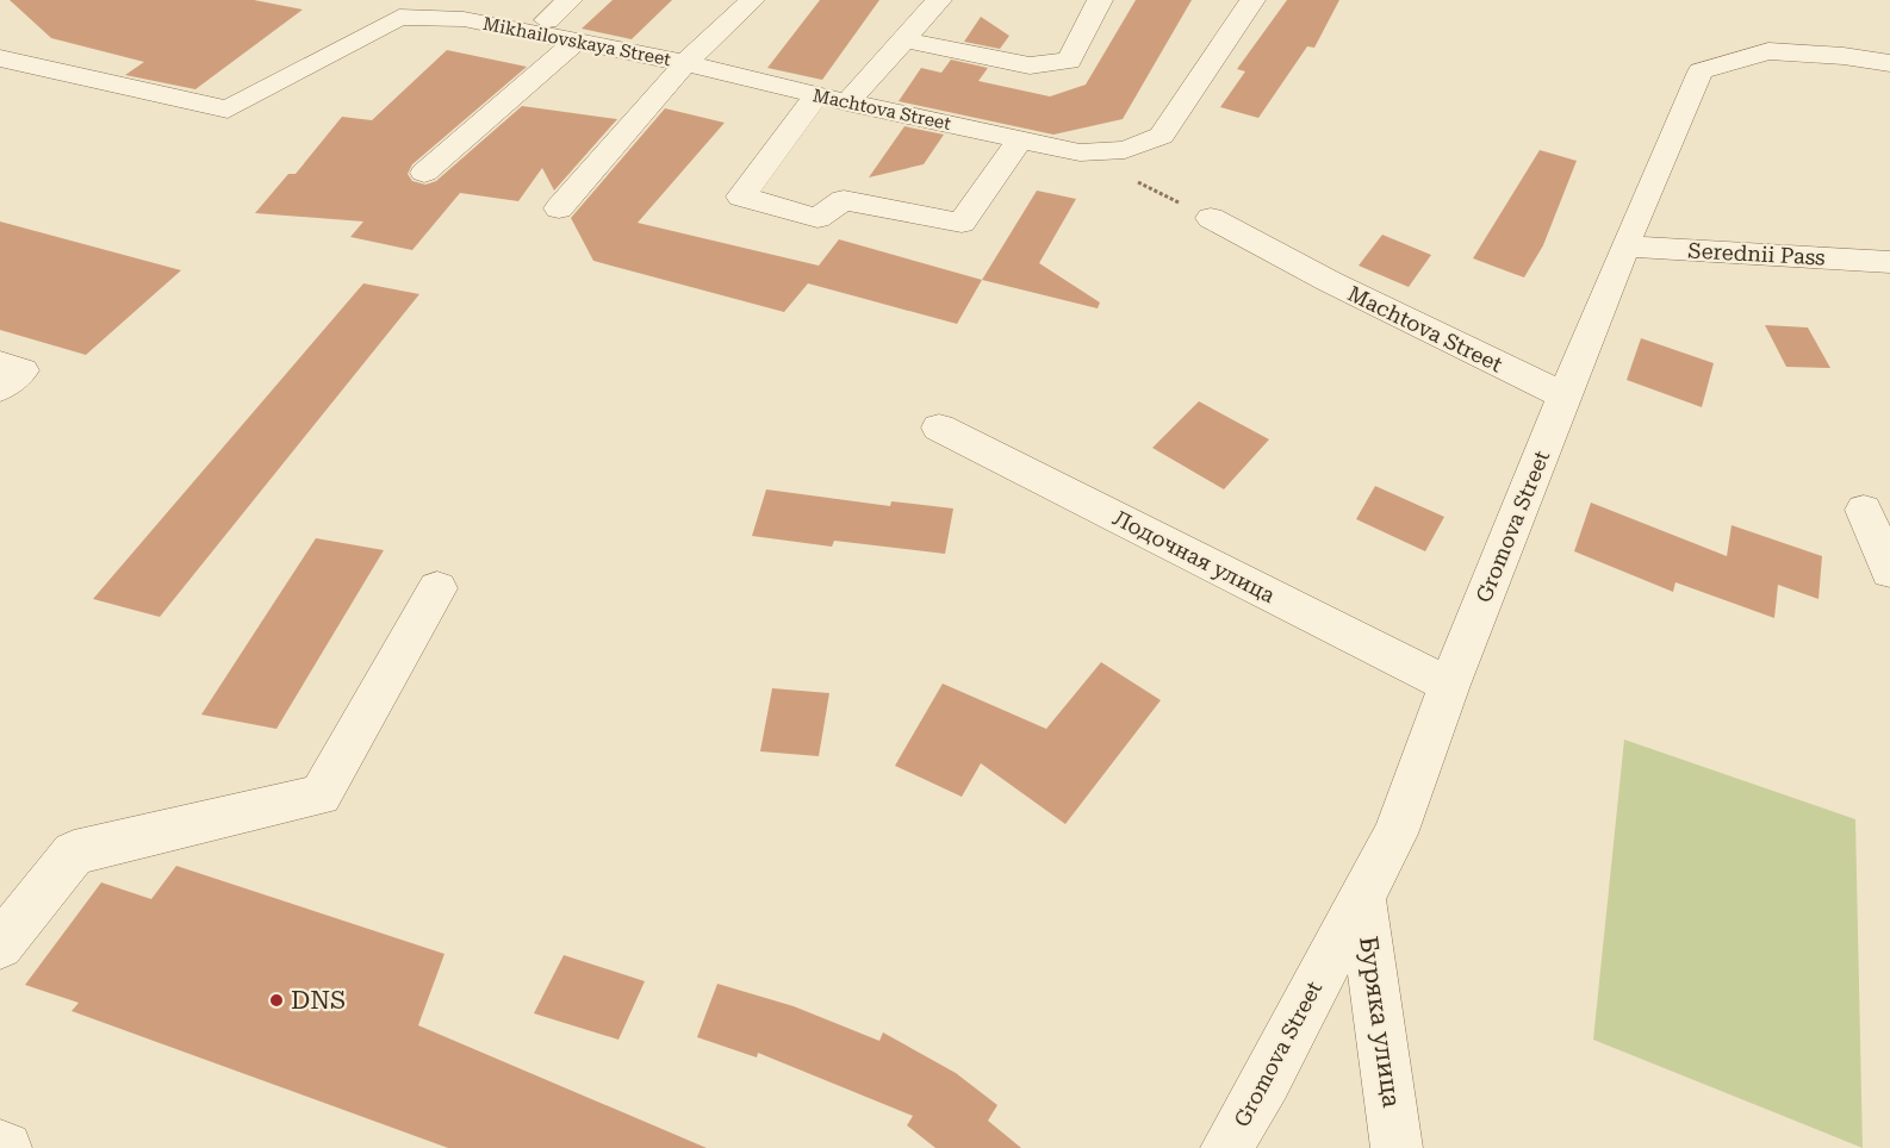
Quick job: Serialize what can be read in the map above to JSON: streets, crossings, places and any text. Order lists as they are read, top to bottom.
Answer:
{
  "streets": {
    "street": [
      "Mikhailovskaya Street",
      "Machtova Street",
      "Serednii Pass",
      "Gromova Street",
      "Лодочная улица",
      "Буряка улица"
    ]
  },
  "crossings": [
    ["Mikhailovskaya Street", "Machtova Street"],
    ["Machtova Street", "Gromova Street"],
    ["Serednii Pass", "Gromova Street"],
    ["Gromova Street", "Лодочная улица"],
    ["Gromova Street", "Буряка улица"]
  ],
  "places": ["DNS"]
}
